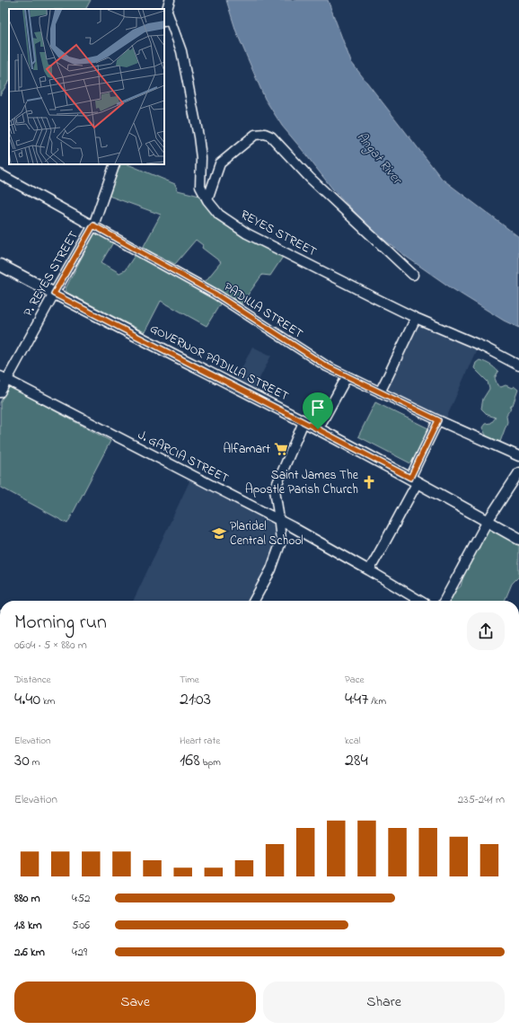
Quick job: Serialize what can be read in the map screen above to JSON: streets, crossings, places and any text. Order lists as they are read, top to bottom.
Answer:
{
  "streets": {
    "main road": ["GOVERNOR PADILLA STREET"],
    "street": [
      "REYES STREET",
      "P. REYES STREET",
      "PADILLA STREET",
      "J. GARCIA STREET"
    ]
  },
  "crossings": [
    ["P. REYES STREET", "PADILLA STREET"],
    ["P. REYES STREET", "GOVERNOR PADILLA STREET"],
    ["P. REYES STREET", "J. GARCIA STREET"]
  ],
  "water": ["Angat River"],
  "places": {
    "supermarket": ["Alfamart"],
    "church": ["Saint James The Apostle Parish Church"],
    "school or university": ["Plaridel Central School"]
  },
  "page": {
    "heading": ["Morning run", "06:04 · 5 × 880 m"],
    "stats": [
      ["Distance", "4.40 km"],
      ["Time", "21:03"],
      ["Pace", "4:47 /km"],
      ["Elevation", "30 m"],
      ["Heart rate", "168 bpm"],
      ["kcal", "284"]
    ],
    "chart": ["Elevation", "235–241 m"],
    "list": [
      {
        "name": "880 m",
        "note": "4:52"
      },
      {
        "name": "1.8 km",
        "note": "5:06"
      },
      {
        "name": "2.6 km",
        "note": "4:29"
      }
    ],
    "buttons": ["Save", "Share"]
  }
}
